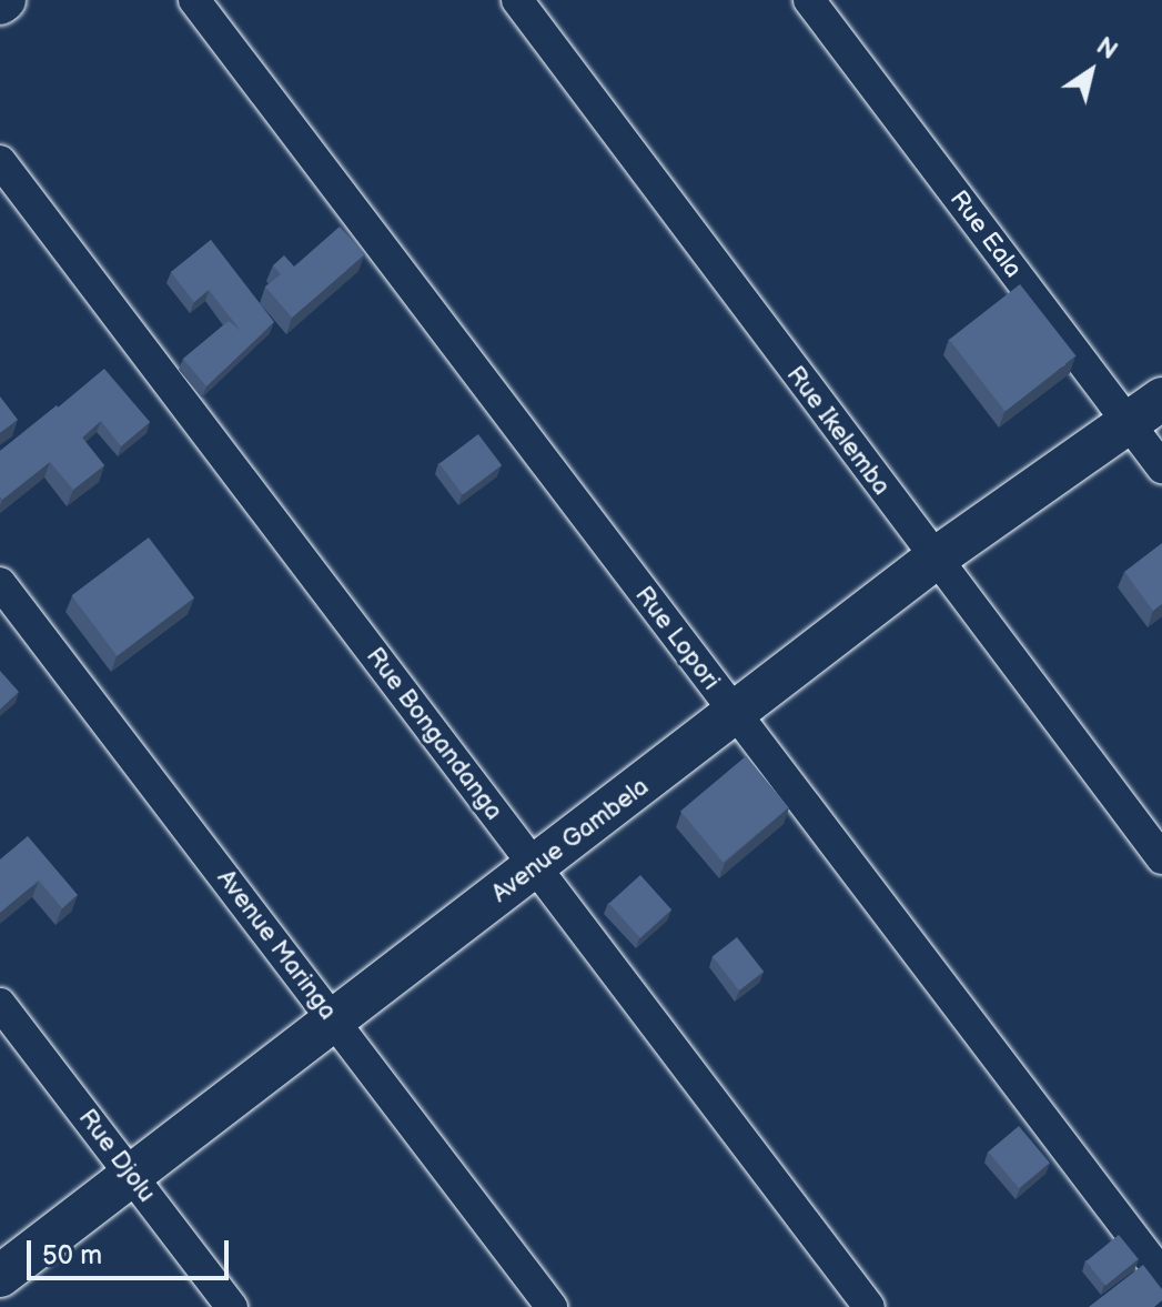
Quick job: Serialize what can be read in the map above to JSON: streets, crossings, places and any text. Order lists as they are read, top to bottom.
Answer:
{
  "streets": {
    "street": [
      "Rue Eala",
      "Rue Ikelemba",
      "Rue Lopori",
      "Rue Bongandanga",
      "Avenue Gambela",
      "Avenue Maringa",
      "Rue Djolu"
    ]
  },
  "crossings": [
    ["Rue Eala", "Avenue Gambela"],
    ["Rue Ikelemba", "Avenue Gambela"],
    ["Rue Lopori", "Avenue Gambela"],
    ["Rue Bongandanga", "Avenue Gambela"],
    ["Avenue Gambela", "Avenue Maringa"],
    ["Avenue Gambela", "Rue Djolu"]
  ],
  "scale_bar": "50 m",
  "north": "top right"
}
